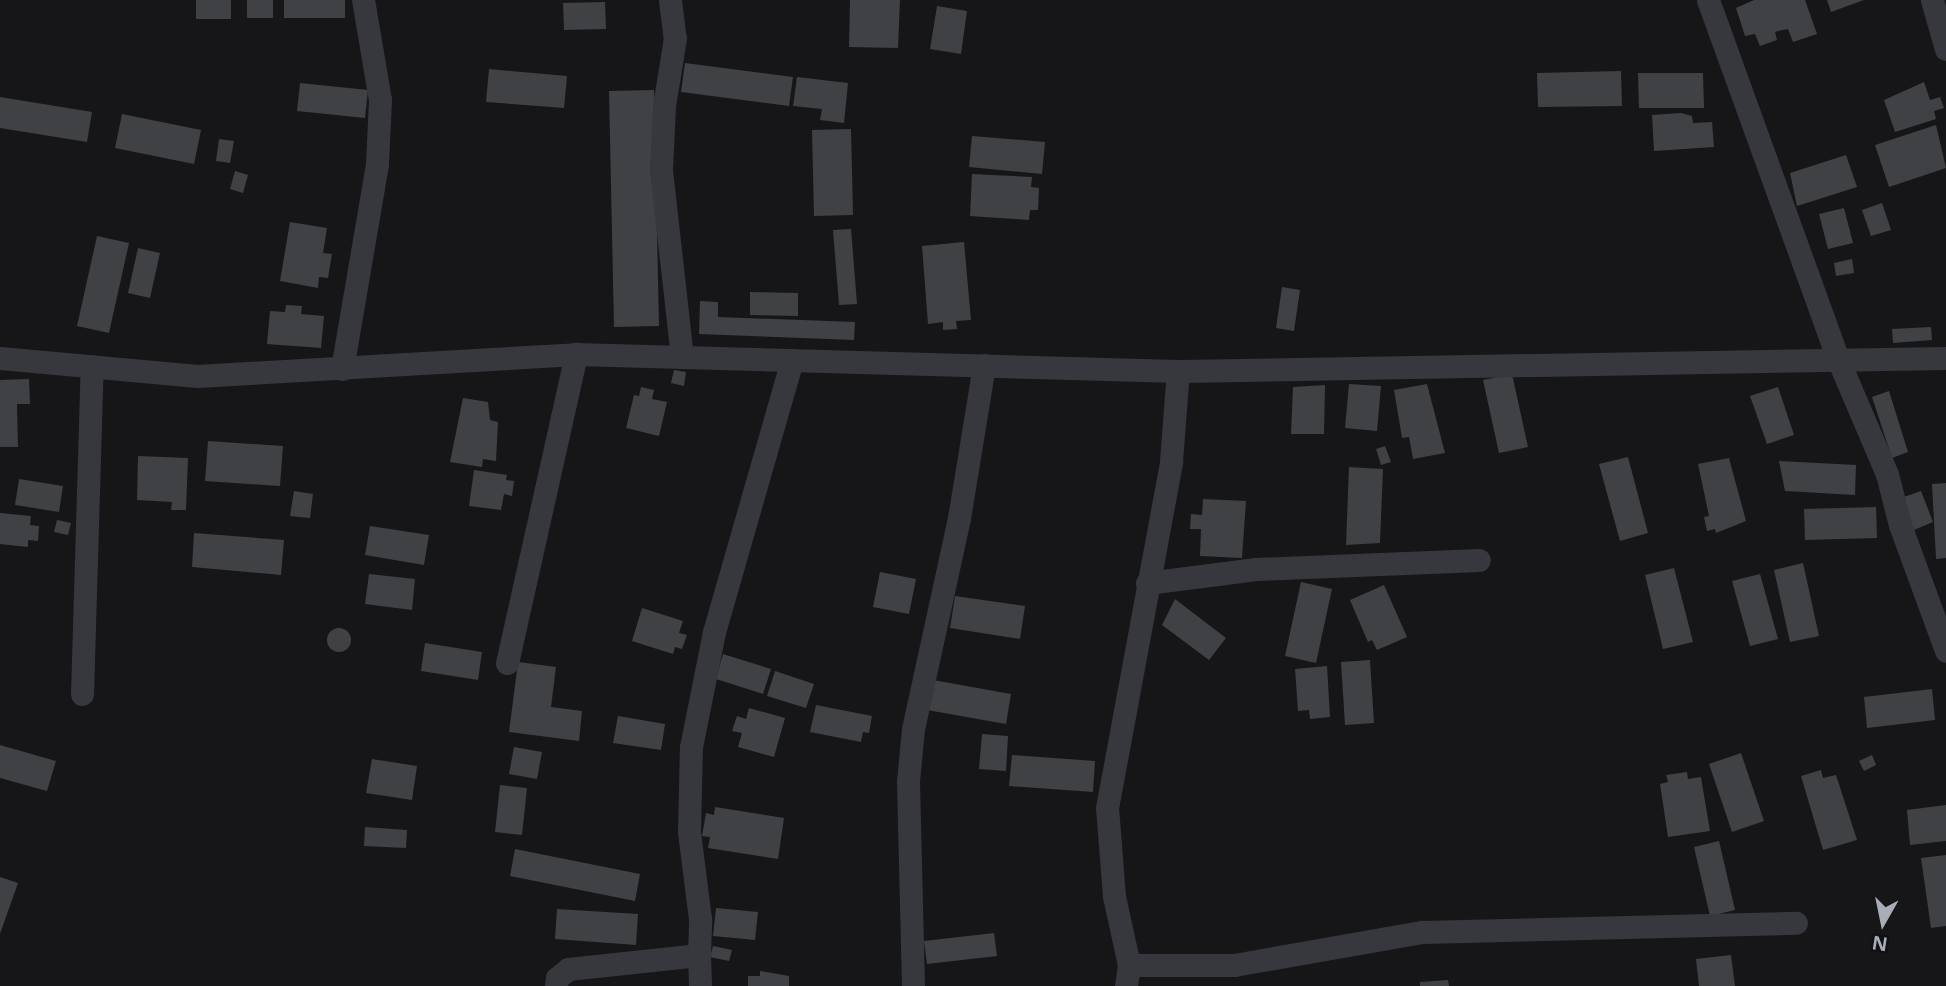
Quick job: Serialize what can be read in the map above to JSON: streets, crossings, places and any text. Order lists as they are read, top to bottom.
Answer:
{
  "north": "bottom"
}
